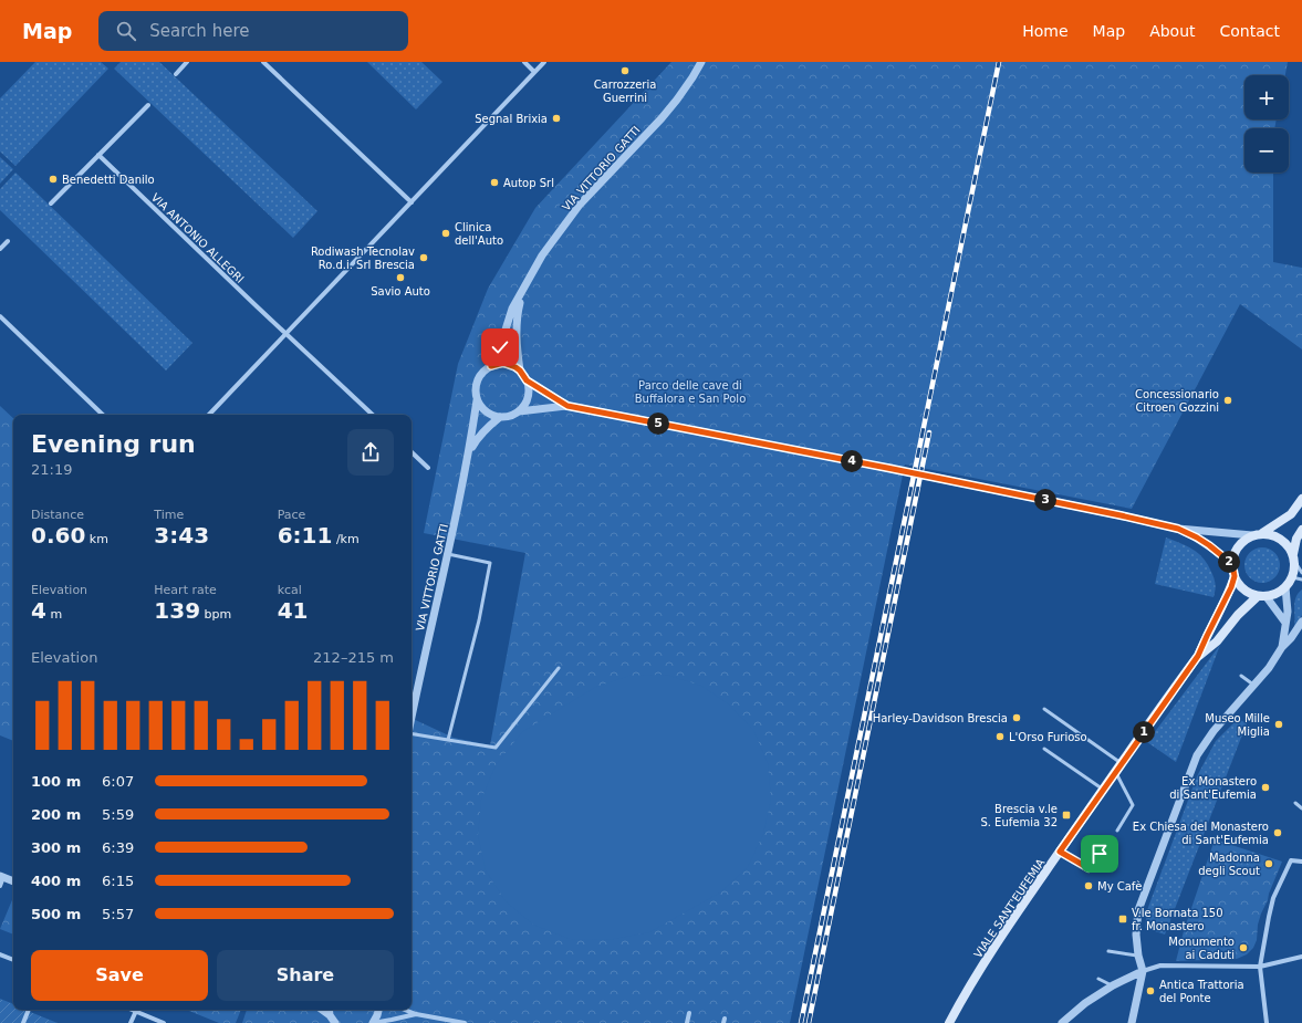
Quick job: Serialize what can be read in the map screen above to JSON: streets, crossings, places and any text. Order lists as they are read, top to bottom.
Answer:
{
  "streets": {
    "main road": ["VIALE SANT'EUFEMIA"],
    "street": ["VIA VITTORIO GATTI", "VIA ANTONIO ALLEGRI"]
  },
  "parks": ["Parco delle cave di Buffalora e San Polo"],
  "places": {
    "other": [
      "Carrozzeria Guerrini",
      "Segnal Brixia",
      "Benedetti Danilo",
      "Autop Srl",
      "Clinica dell'Auto",
      "Rodiwash Tecnolav Ro.d.i. Srl Brescia",
      "Savio Auto",
      "Concessionario Citroen Gozzini",
      "Harley-Davidson Brescia",
      "Museo Mille Miglia",
      "L'Orso Furioso",
      "Ex Monastero di Sant'Eufemia",
      "Ex Chiesa del Monastero di Sant'Eufemia",
      "Madonna degli Scout",
      "My Cafè",
      "Monumento ai Caduti",
      "Antica Trattoria del Ponte"
    ],
    "transit": ["Brescia v.le S. Eufemia 32", "V.le Bornata 150 fr. Monastero"]
  },
  "page": {
    "header": "Map",
    "search": "Search here",
    "nav": [
      "Home",
      "Map",
      "About",
      "Contact"
    ],
    "map_buttons": ["+", "−"],
    "pins": [
      "5",
      "4",
      "3",
      "2",
      "1"
    ],
    "heading": ["Evening run", "21:19"],
    "stats": [
      ["Distance", "0.60 km"],
      ["Time", "3:43"],
      ["Pace", "6:11 /km"],
      ["Elevation", "4 m"],
      ["Heart rate", "139 bpm"],
      ["kcal", "41"]
    ],
    "chart": ["Elevation", "212–215 m"],
    "list": [
      {
        "name": "100 m",
        "note": "6:07"
      },
      {
        "name": "200 m",
        "note": "5:59"
      },
      {
        "name": "300 m",
        "note": "6:39"
      },
      {
        "name": "400 m",
        "note": "6:15"
      },
      {
        "name": "500 m",
        "note": "5:57"
      }
    ],
    "buttons": ["Save", "Share"]
  }
}
